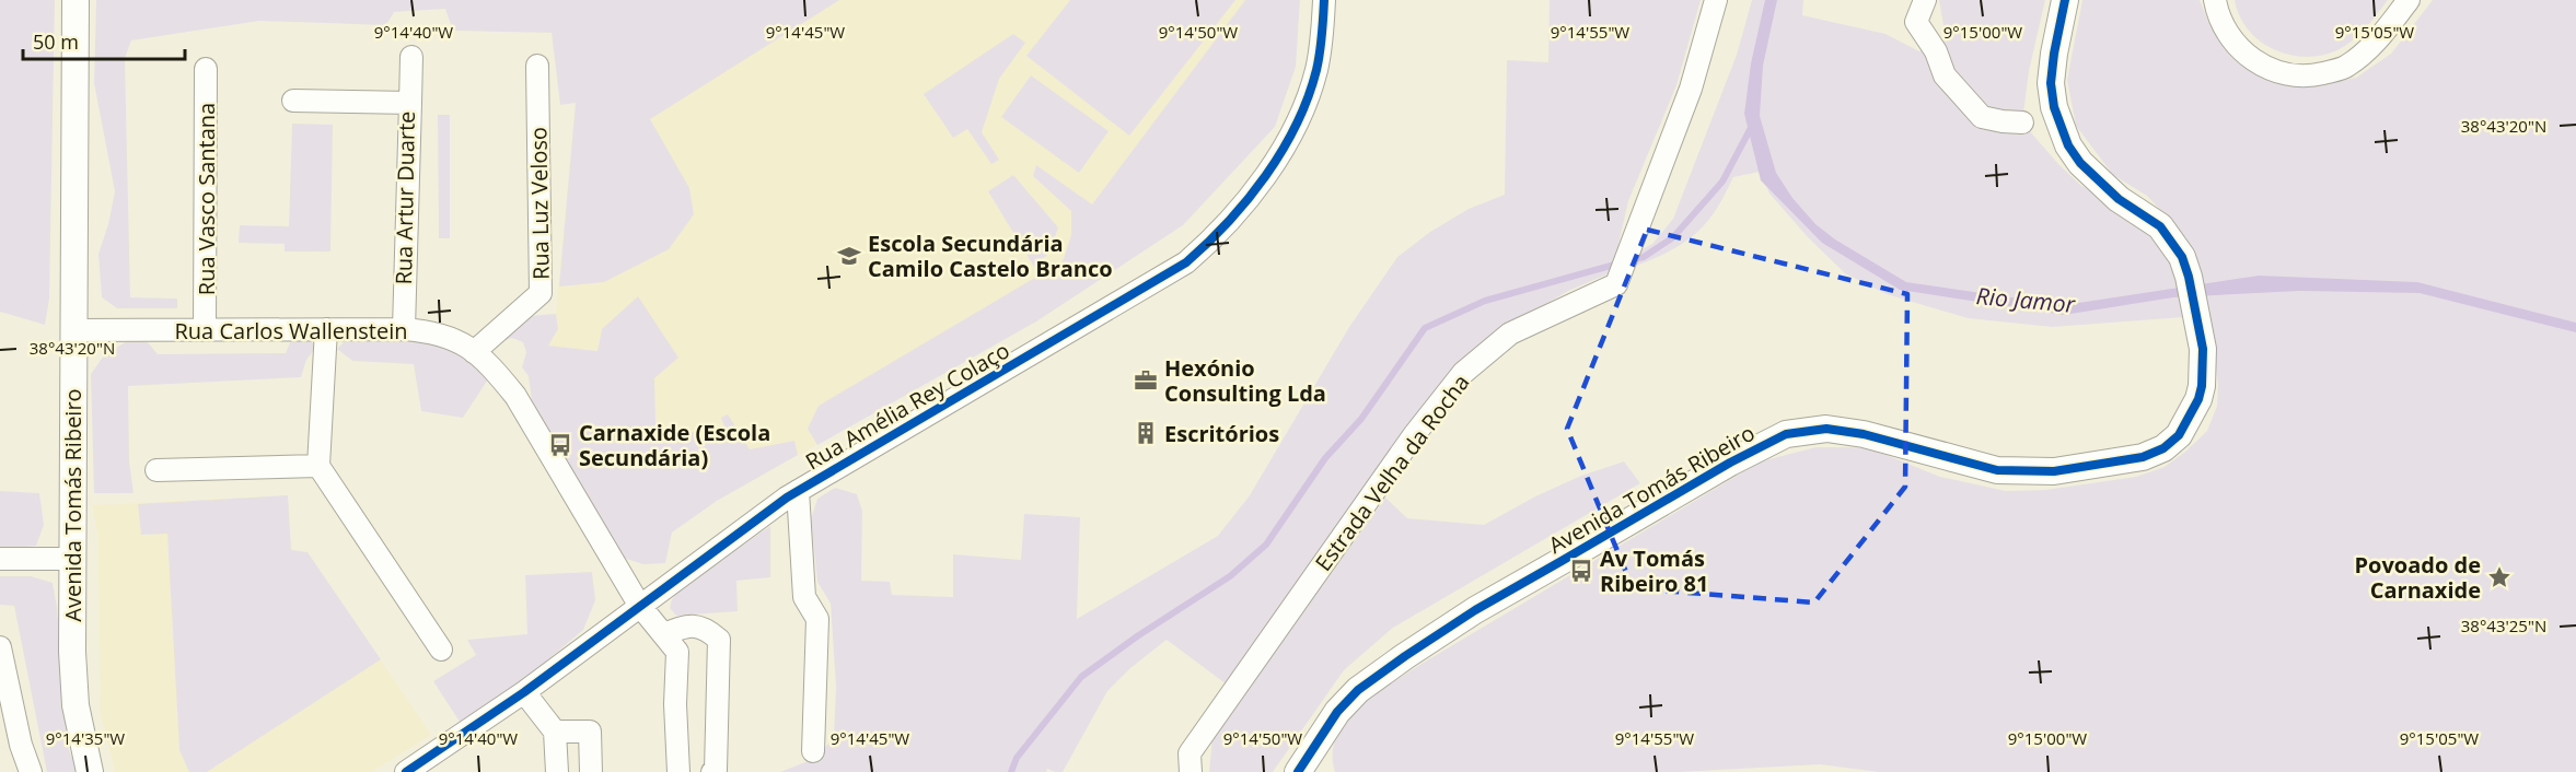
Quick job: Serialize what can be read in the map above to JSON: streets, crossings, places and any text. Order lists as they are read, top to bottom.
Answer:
{
  "streets": {
    "street": [
      "Rua Artur Duarte",
      "Rua Vasco Santana",
      "Rua Luz Veloso",
      "Rua Carlos Wallenstein",
      "Rua Amélia Rey Colaço",
      "Estrada Velha da Rocha",
      "Avenida Tomás Ribeiro"
    ]
  },
  "crossings": [
    ["Rua Artur Duarte", "Rua Carlos Wallenstein"],
    ["Rua Vasco Santana", "Rua Carlos Wallenstein"],
    ["Rua Luz Veloso", "Rua Carlos Wallenstein"],
    ["Rua Carlos Wallenstein", "Rua Amélia Rey Colaço"],
    ["Rua Carlos Wallenstein", "Avenida Tomás Ribeiro"]
  ],
  "water": ["Rio Jamor"],
  "places": {
    "school or university": ["Escola Secundária Camilo Castelo Branco"],
    "office": ["Hexónio Consulting Lda"],
    "building": ["Escritórios"],
    "bus stop": ["Carnaxide (Escola Secundária)", "Av Tomás Ribeiro 81"],
    "place": ["Povoado de Carnaxide"]
  },
  "scale_bar": "50 m",
  "coordinates": [
    "9°14'40\"W",
    "9°14'45\"W",
    "9°14'50\"W",
    "9°14'55\"W",
    "9°15'00\"W",
    "9°15'05\"W",
    "38°43'20\"N",
    "38°43'25\"N",
    "9°14'35\"W"
  ]
}
